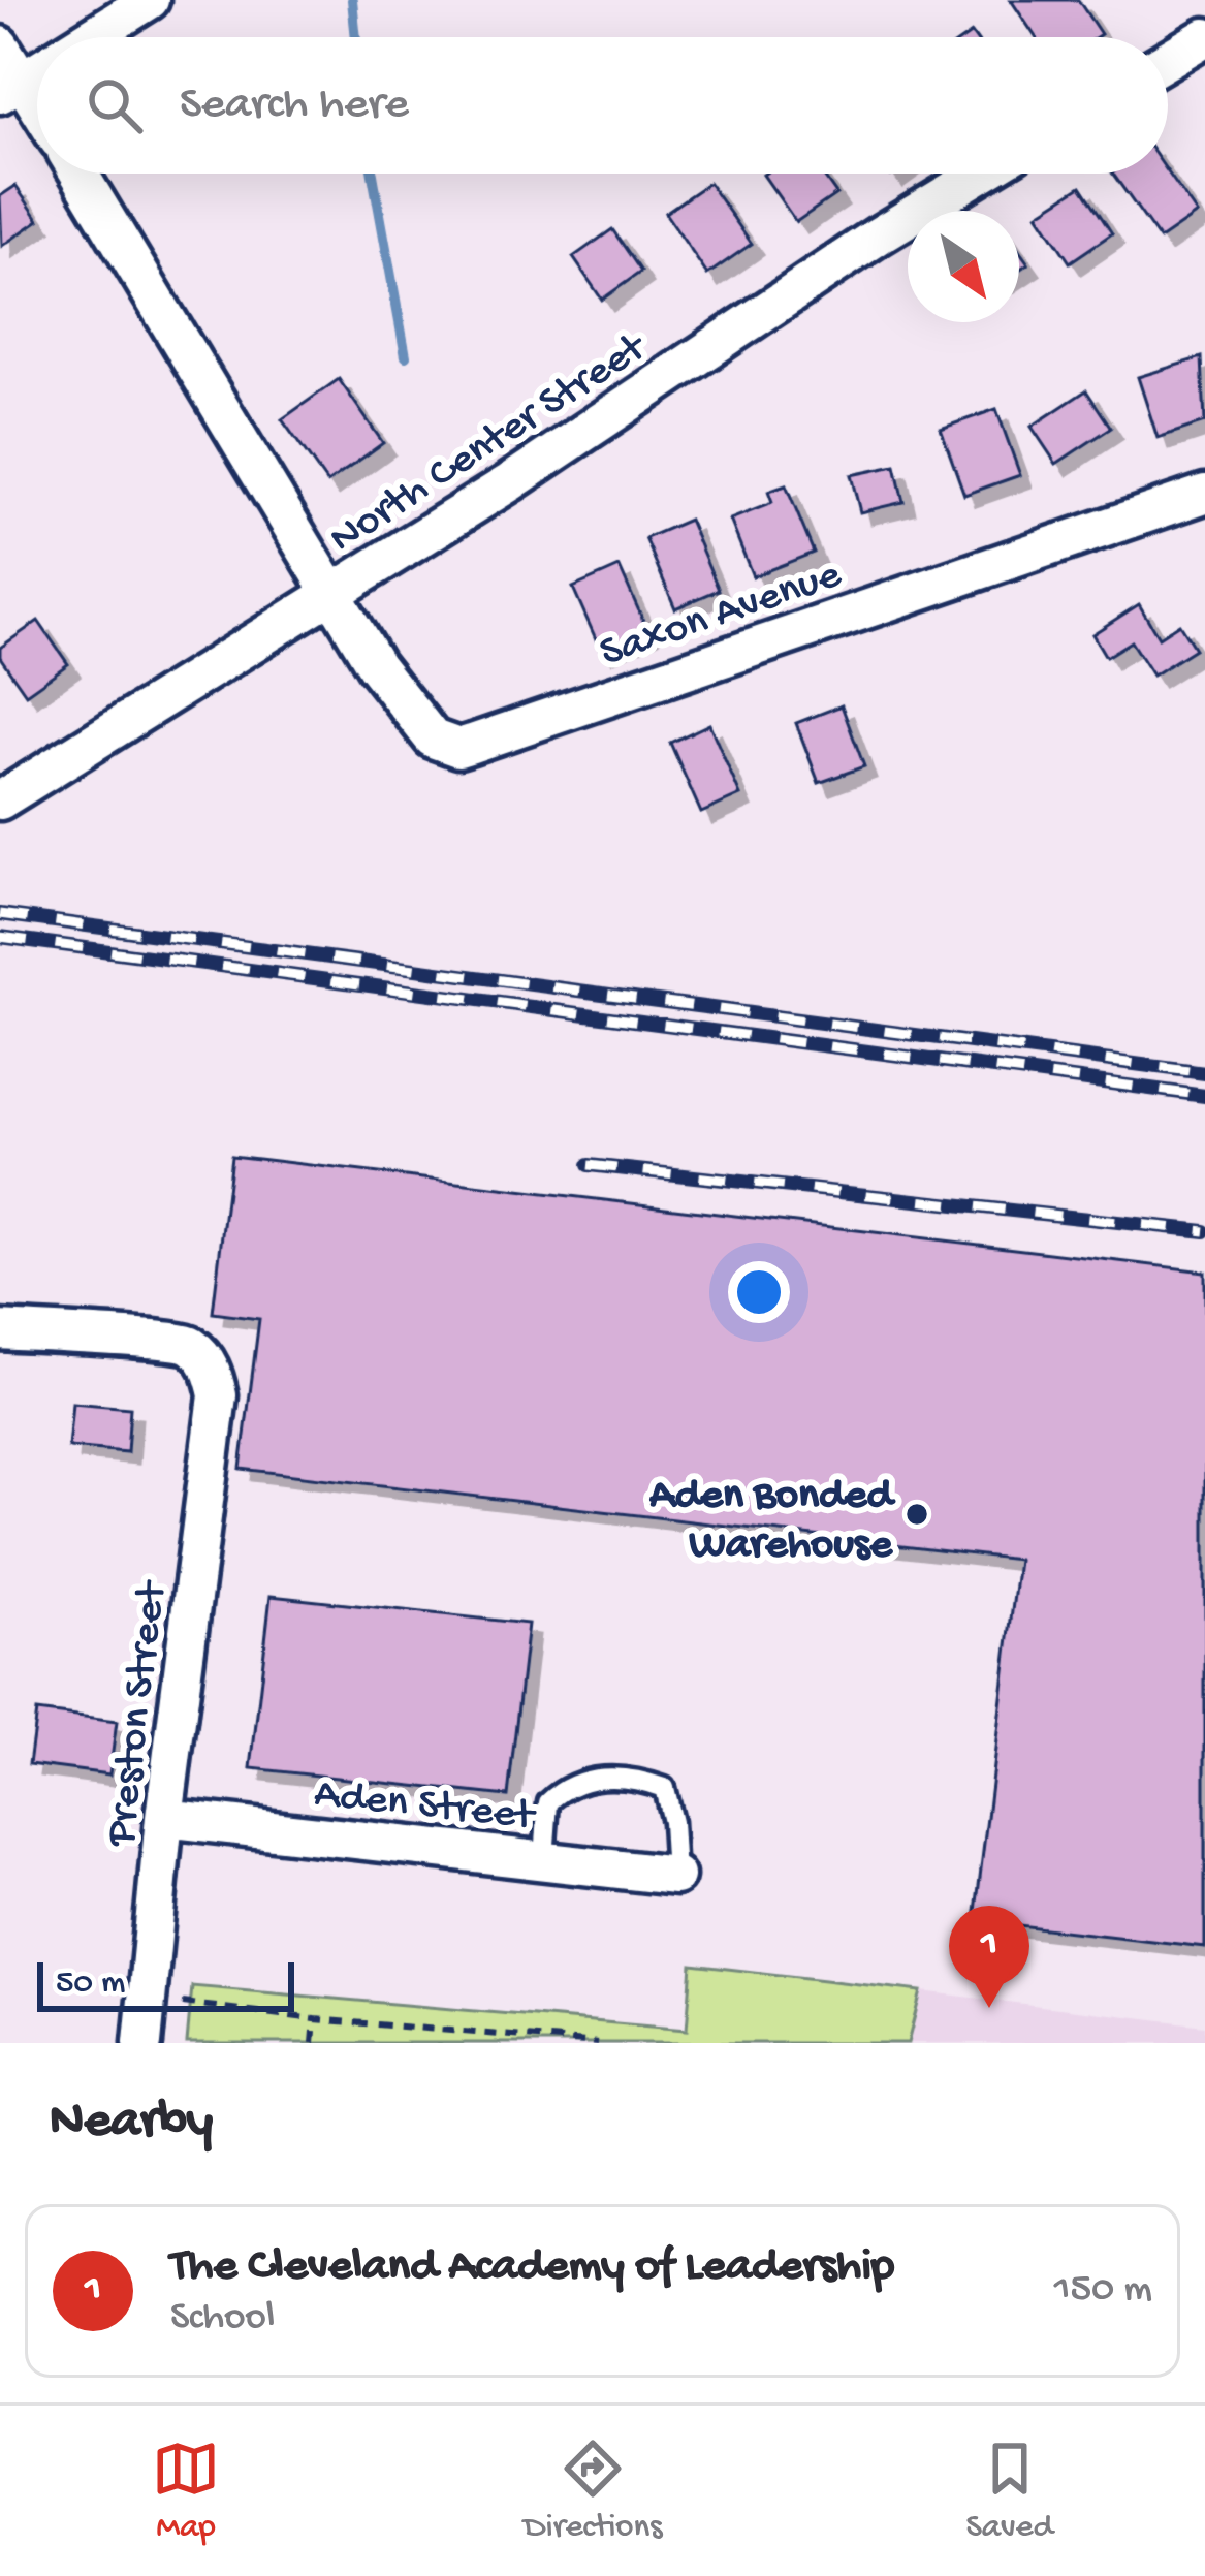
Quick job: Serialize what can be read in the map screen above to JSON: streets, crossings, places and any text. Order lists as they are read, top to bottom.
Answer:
{
  "streets": {
    "street": [
      "North Center Street",
      "Saxon Avenue",
      "Preston Street",
      "Aden Street"
    ]
  },
  "crossings": [
    ["North Center Street", "Saxon Avenue"],
    ["Preston Street", "Aden Street"]
  ],
  "places": ["Aden Bonded Warehouse"],
  "scale_bar": "50 m",
  "north": "bottom right",
  "page": {
    "search": "Search here",
    "pins": "1",
    "scale": "50 m",
    "heading": "Nearby",
    "list": [
      {
        "mark": "1",
        "name": "The Cleveland Academy of Leadership",
        "note": "School",
        "value": "150 m"
      }
    ],
    "nav": ["Map", "Directions", "Saved"]
  }
}
